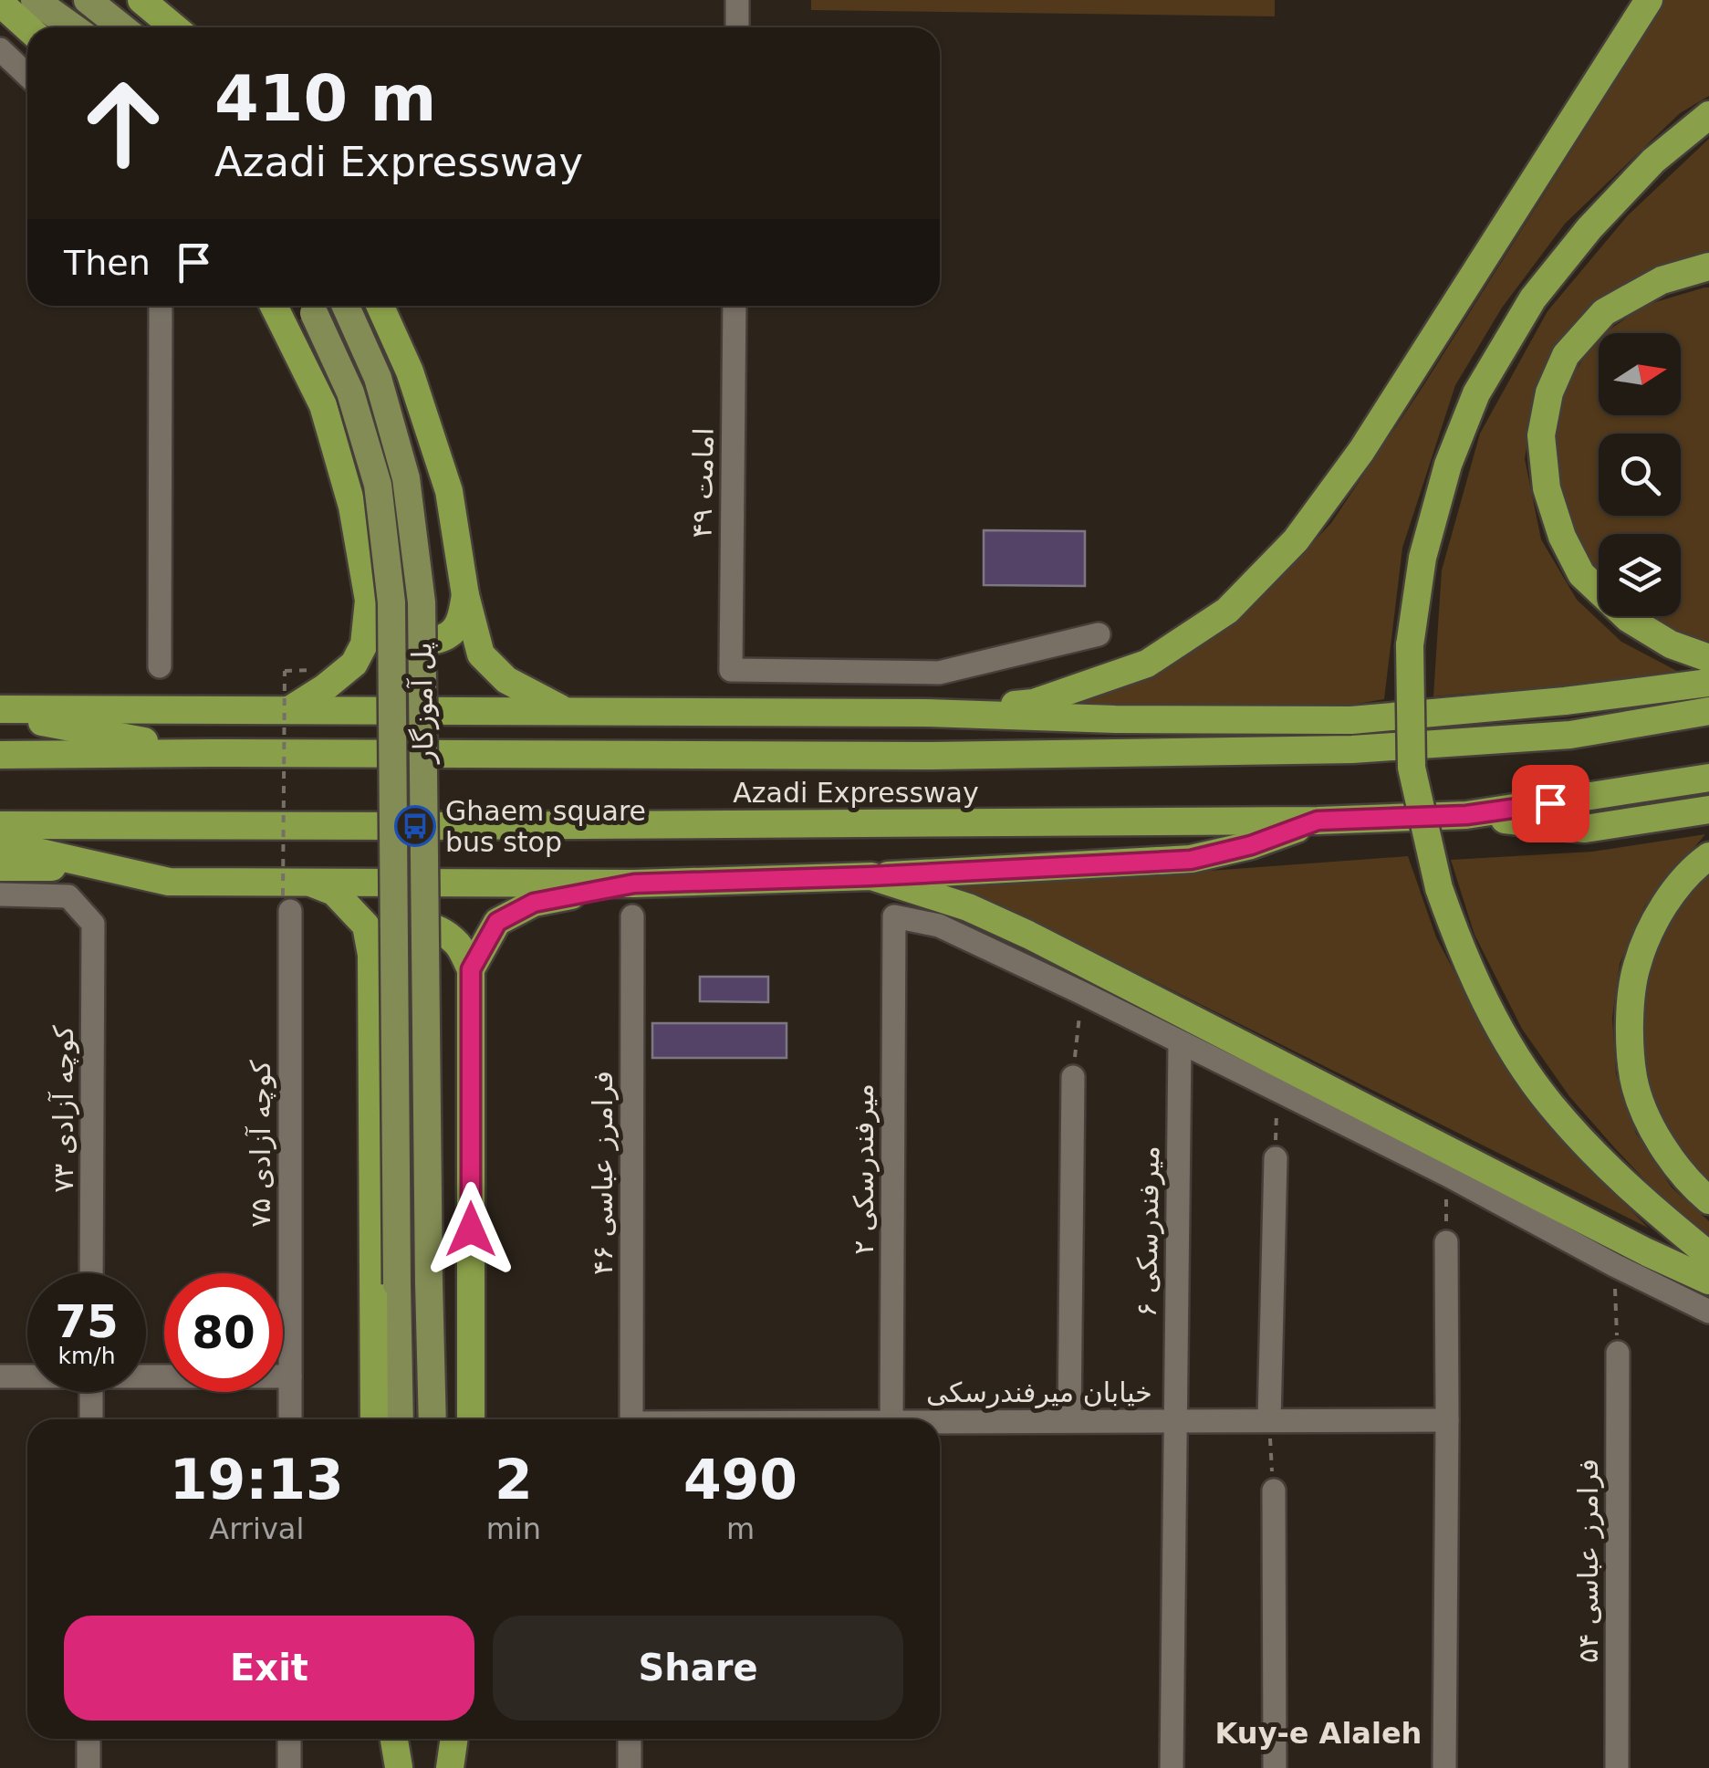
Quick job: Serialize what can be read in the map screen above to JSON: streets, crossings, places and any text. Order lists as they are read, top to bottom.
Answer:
{
  "streets": {
    "highway": ["Azadi Expressway"],
    "main road": ["پل آموزگار"],
    "street": [
      "امامت ۴۹",
      "کوچه آزادی ۷۳",
      "کوچه آزادی ۷۵",
      "میرفندرسکی ۲",
      "فرامرز عباسی ۴۶",
      "میرفندرسکی ۶",
      "خیابان میرفندرسکی",
      "فرامرز عباسی ۵۴"
    ]
  },
  "crossings": [
    ["میرفندرسکی ۶", "خیابان میرفندرسکی"]
  ],
  "districts": ["Kuy-e Alaleh"],
  "places": {
    "bus stop": ["Ghaem square bus stop"]
  },
  "north": "right",
  "page": {
    "turn": ["410 m", "Azadi Expressway"],
    "then": "Then",
    "speed": "75 km/h",
    "limit": "80",
    "eta": [
      "19:13",
      "Arrival",
      "2",
      "min",
      "490",
      "m"
    ],
    "buttons": ["Exit", "Share"]
  }
}
